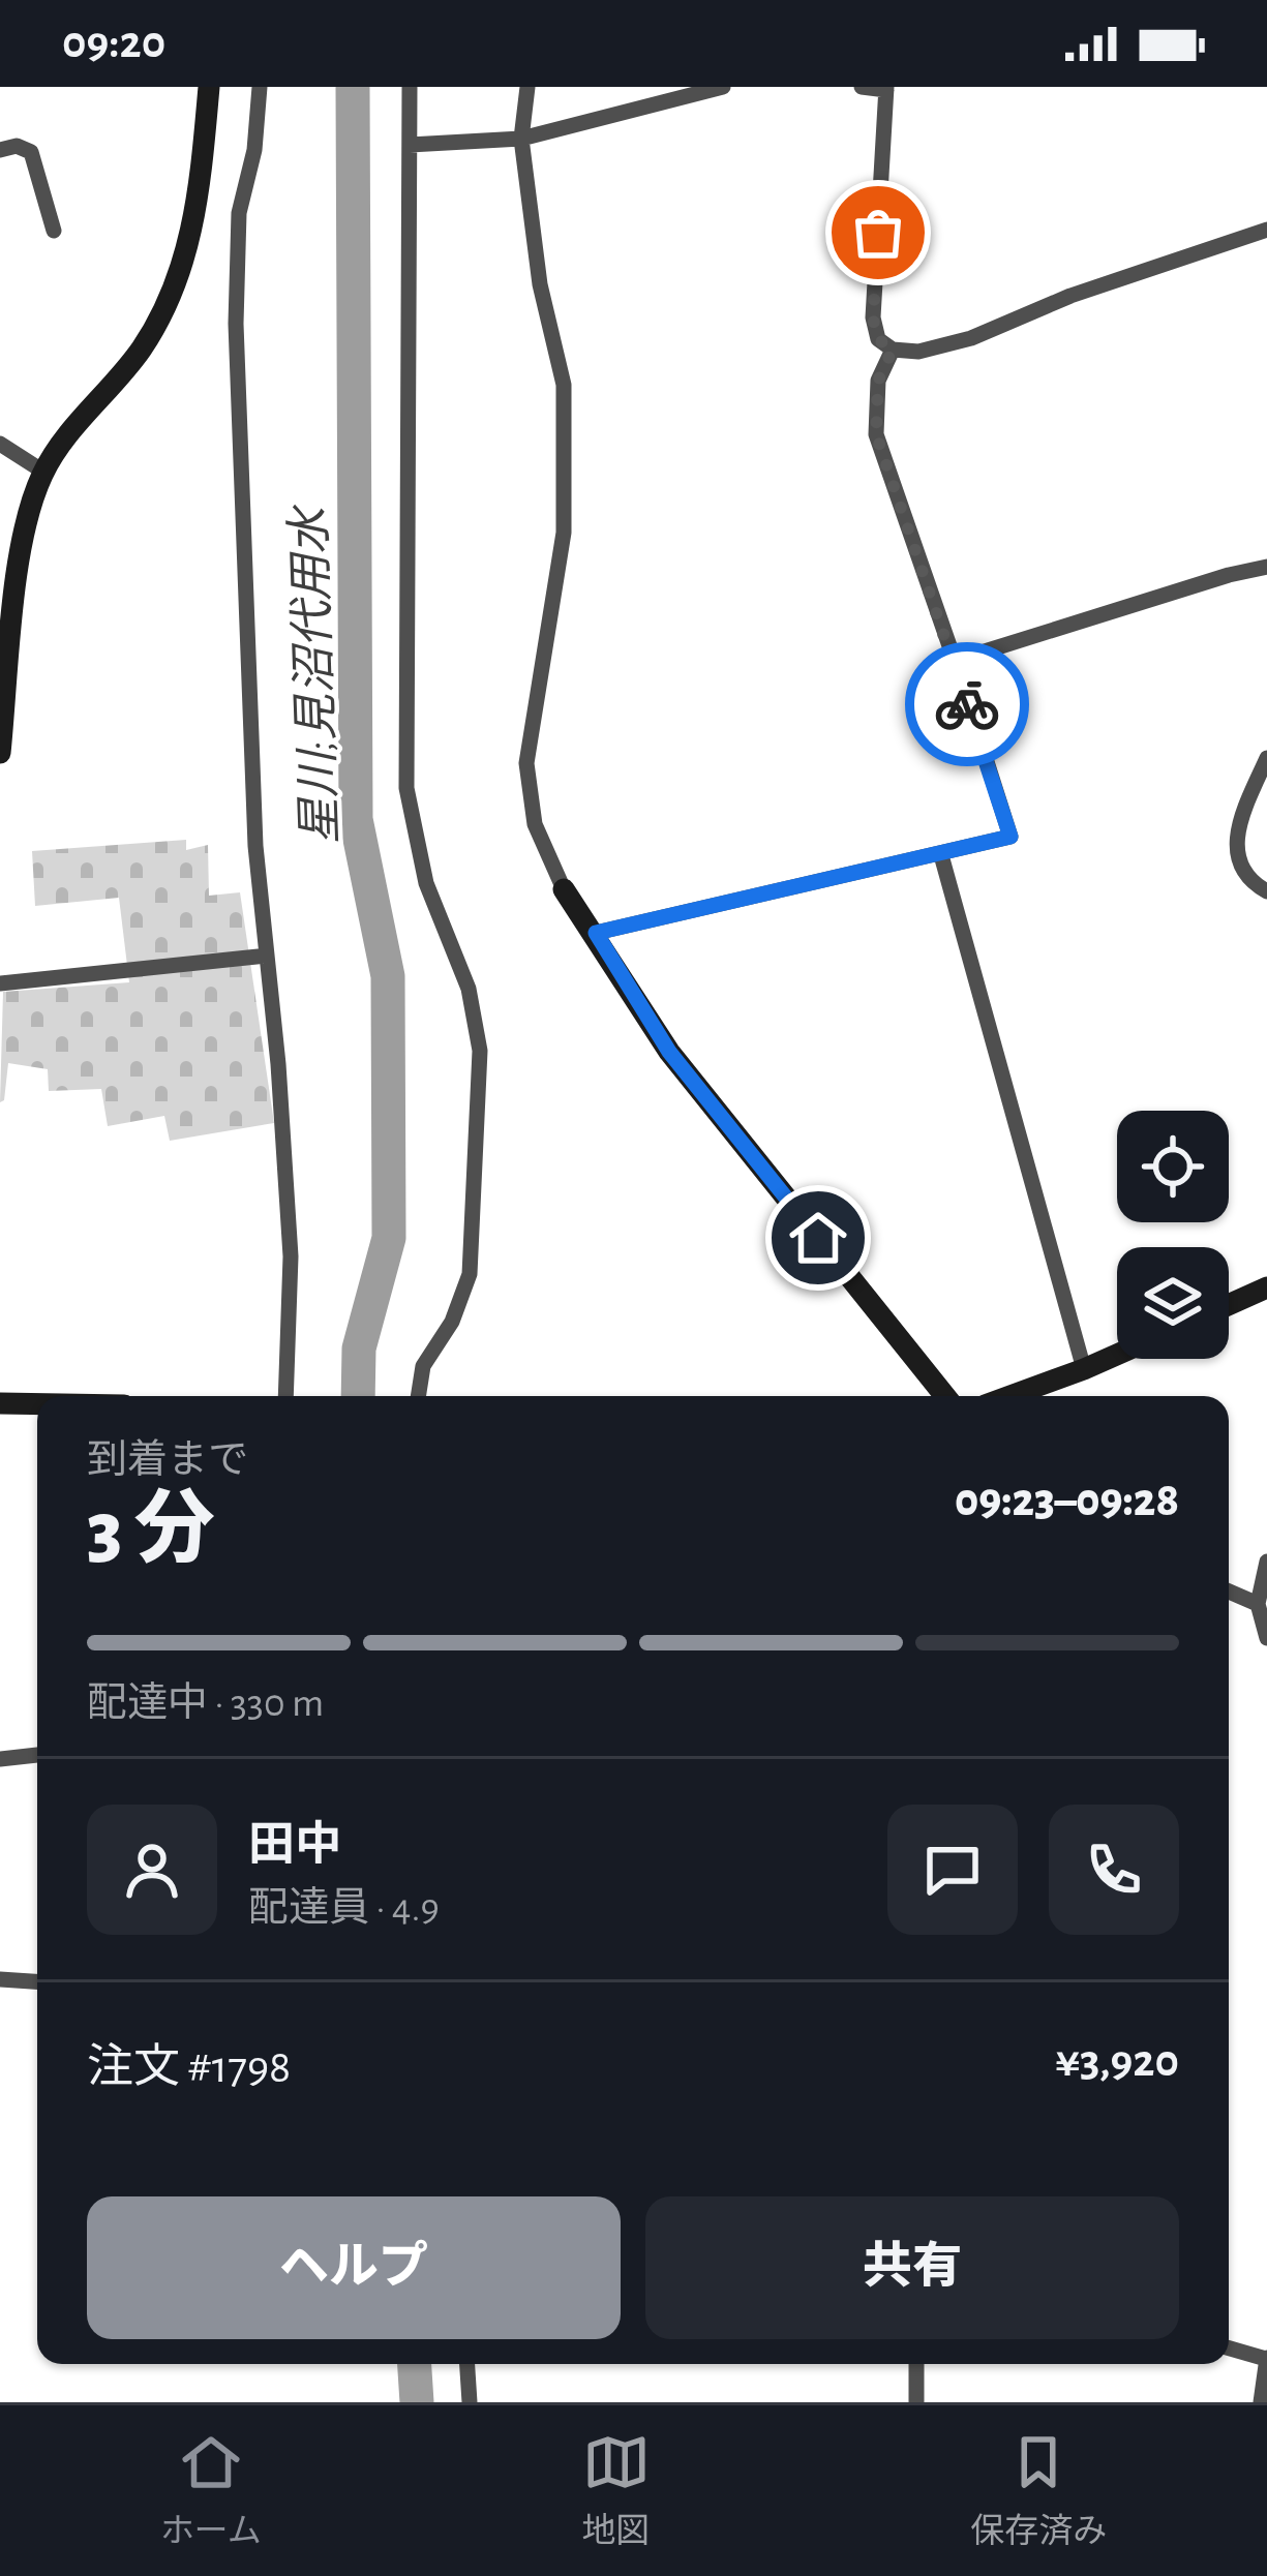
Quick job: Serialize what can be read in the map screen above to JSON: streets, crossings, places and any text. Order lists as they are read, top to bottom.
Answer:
{
  "water": ["星川;見沼代用水"],
  "page": {
    "status": "09:20",
    "heading": ["3 分", "到着まで", "09:23–09:28"],
    "panel": [
      "田中",
      "配達員 · 4.9",
      "注文 #1798",
      "¥3,920"
    ],
    "bar": "配達中 · 330 m",
    "buttons": ["ヘルプ", "共有"],
    "tabs": ["ホーム", "地図", "保存済み"]
  }
}
